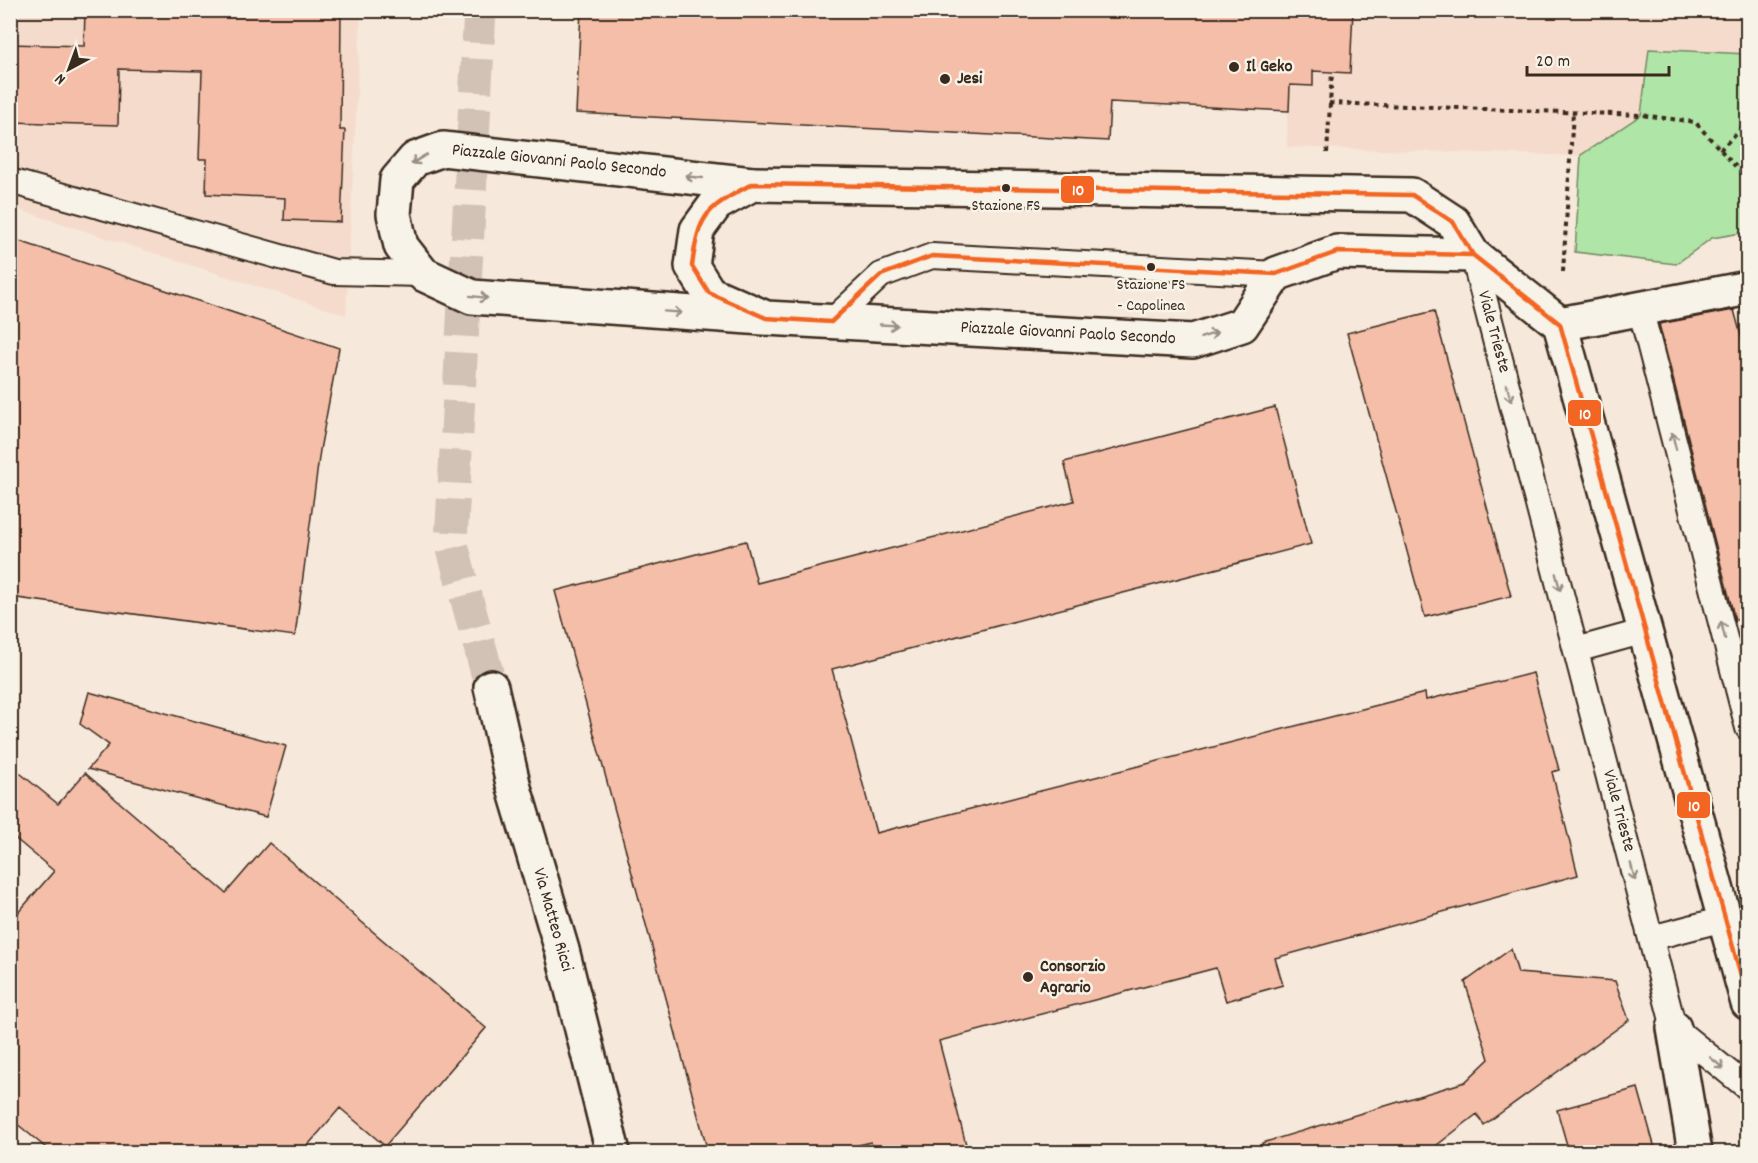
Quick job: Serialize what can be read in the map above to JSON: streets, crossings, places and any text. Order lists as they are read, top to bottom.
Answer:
{
  "streets": {
    "street": ["Piazzale Giovanni Paolo Secondo", "Viale Trieste", "Via Matteo Ricci"]
  },
  "crossings": [
    ["Piazzale Giovanni Paolo Secondo", "Viale Trieste"]
  ],
  "places": [
    "Il Geko",
    "Jesi",
    "Stazione FS",
    "Stazione FS - Capolinea",
    "Consorzio Agrario"
  ],
  "lines": ["transit line 10"],
  "scale_bar": "20 m",
  "north": "bottom left"
}
